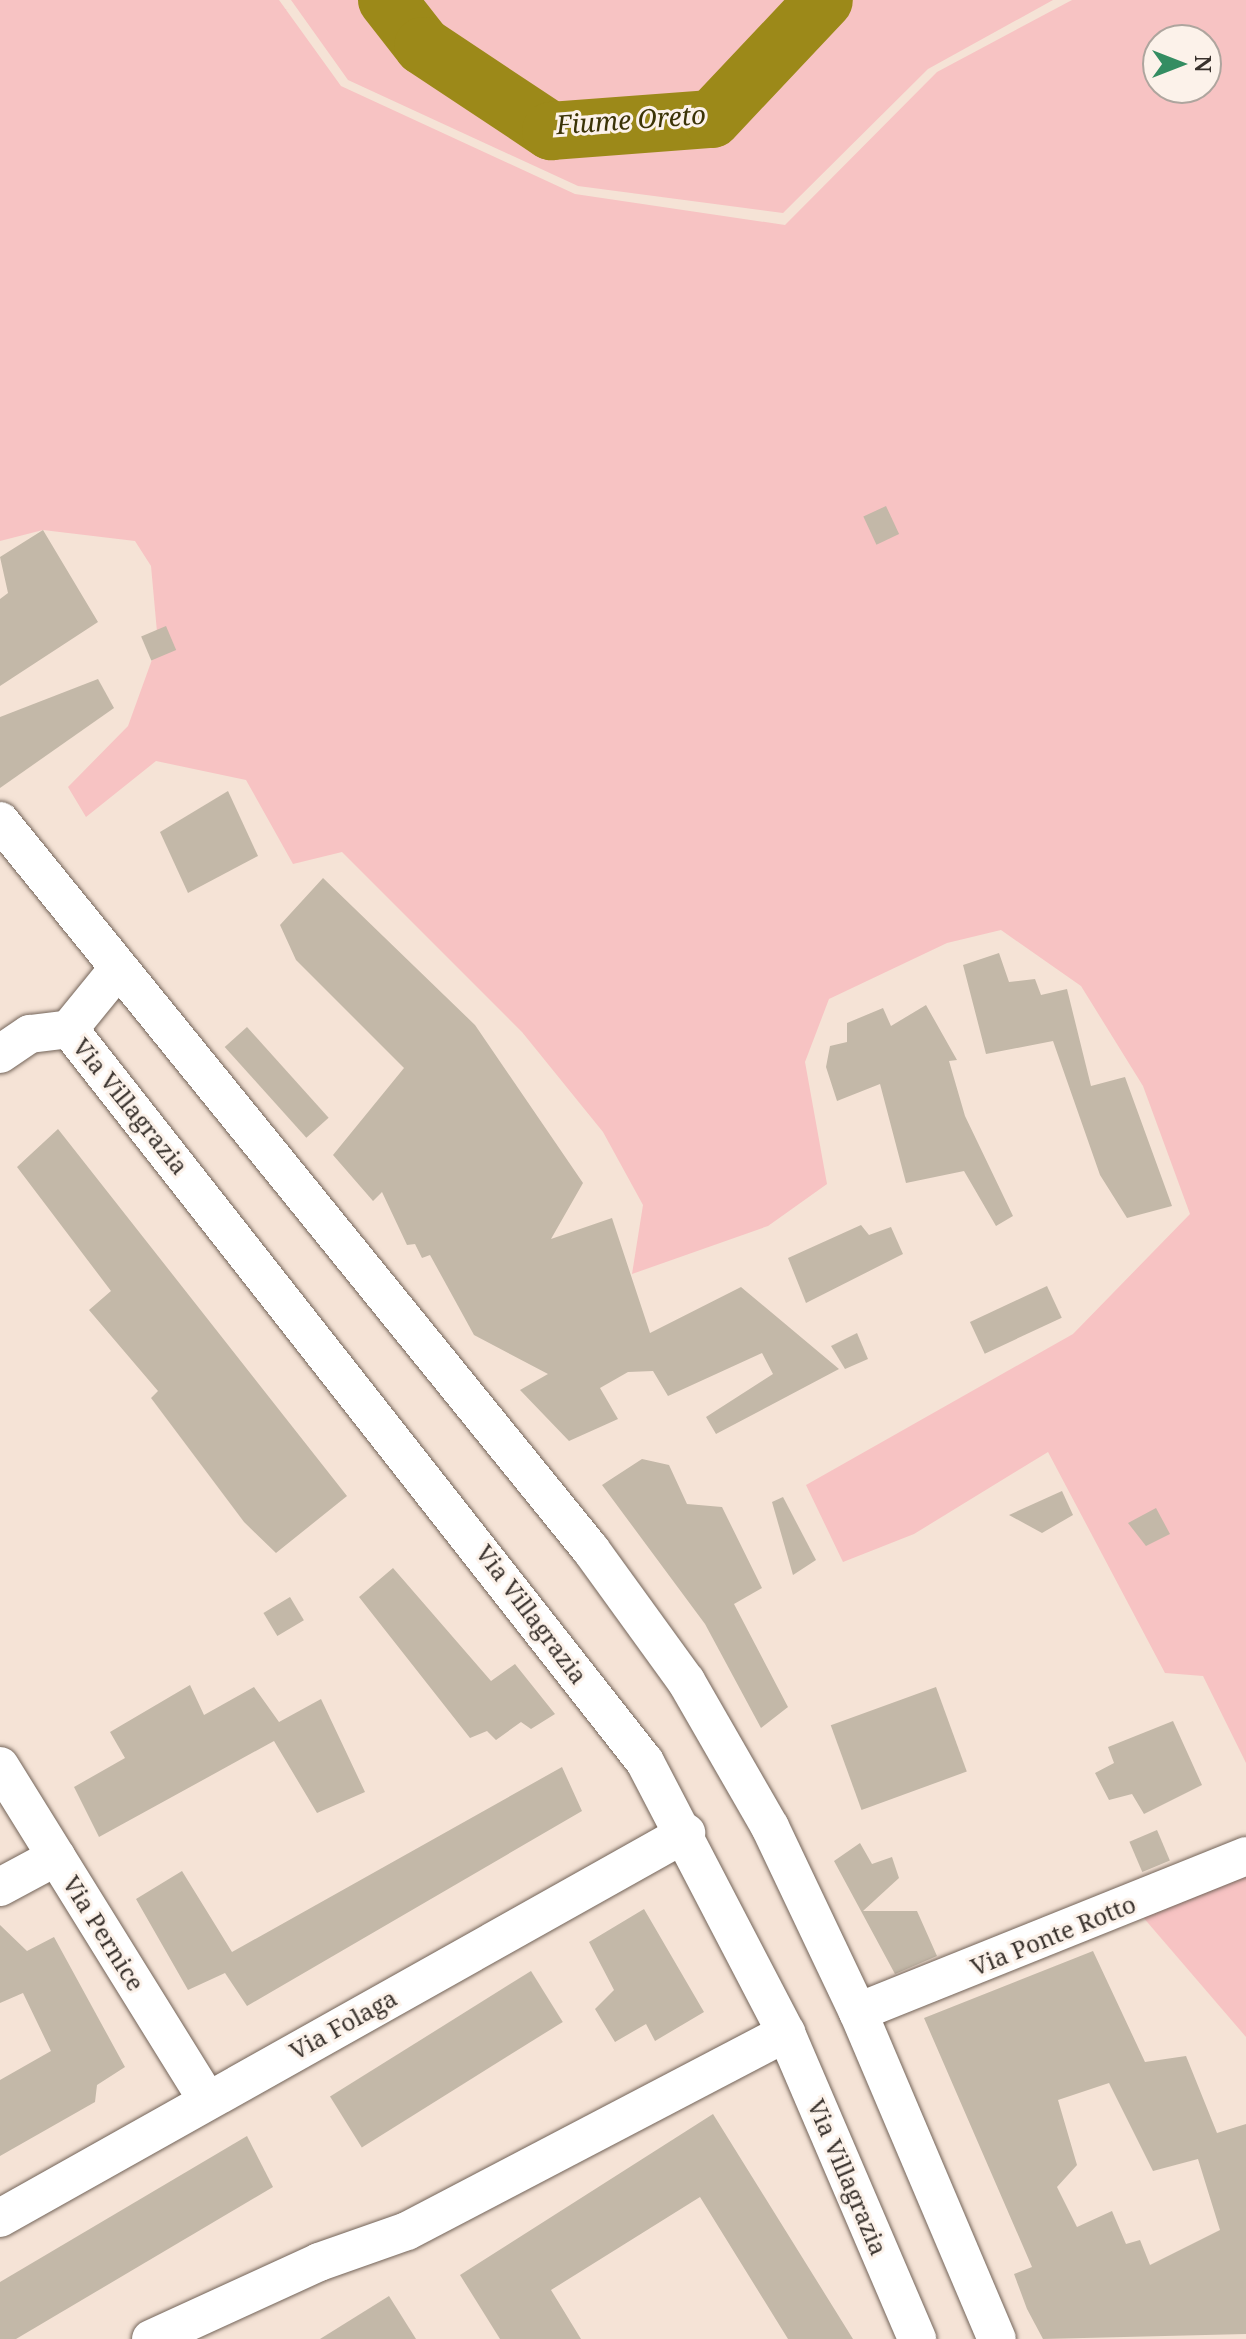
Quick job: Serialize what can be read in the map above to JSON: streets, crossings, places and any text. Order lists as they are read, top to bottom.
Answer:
{
  "streets": {
    "street": [
      "Via Villagrazia",
      "Via Pernice",
      "Via Ponte Rotto",
      "Via Folaga"
    ]
  },
  "crossings": [
    ["Via Villagrazia", "Via Folaga"],
    ["Via Pernice", "Via Folaga"]
  ],
  "water": ["Fiume Oreto"],
  "north": "right"
}
